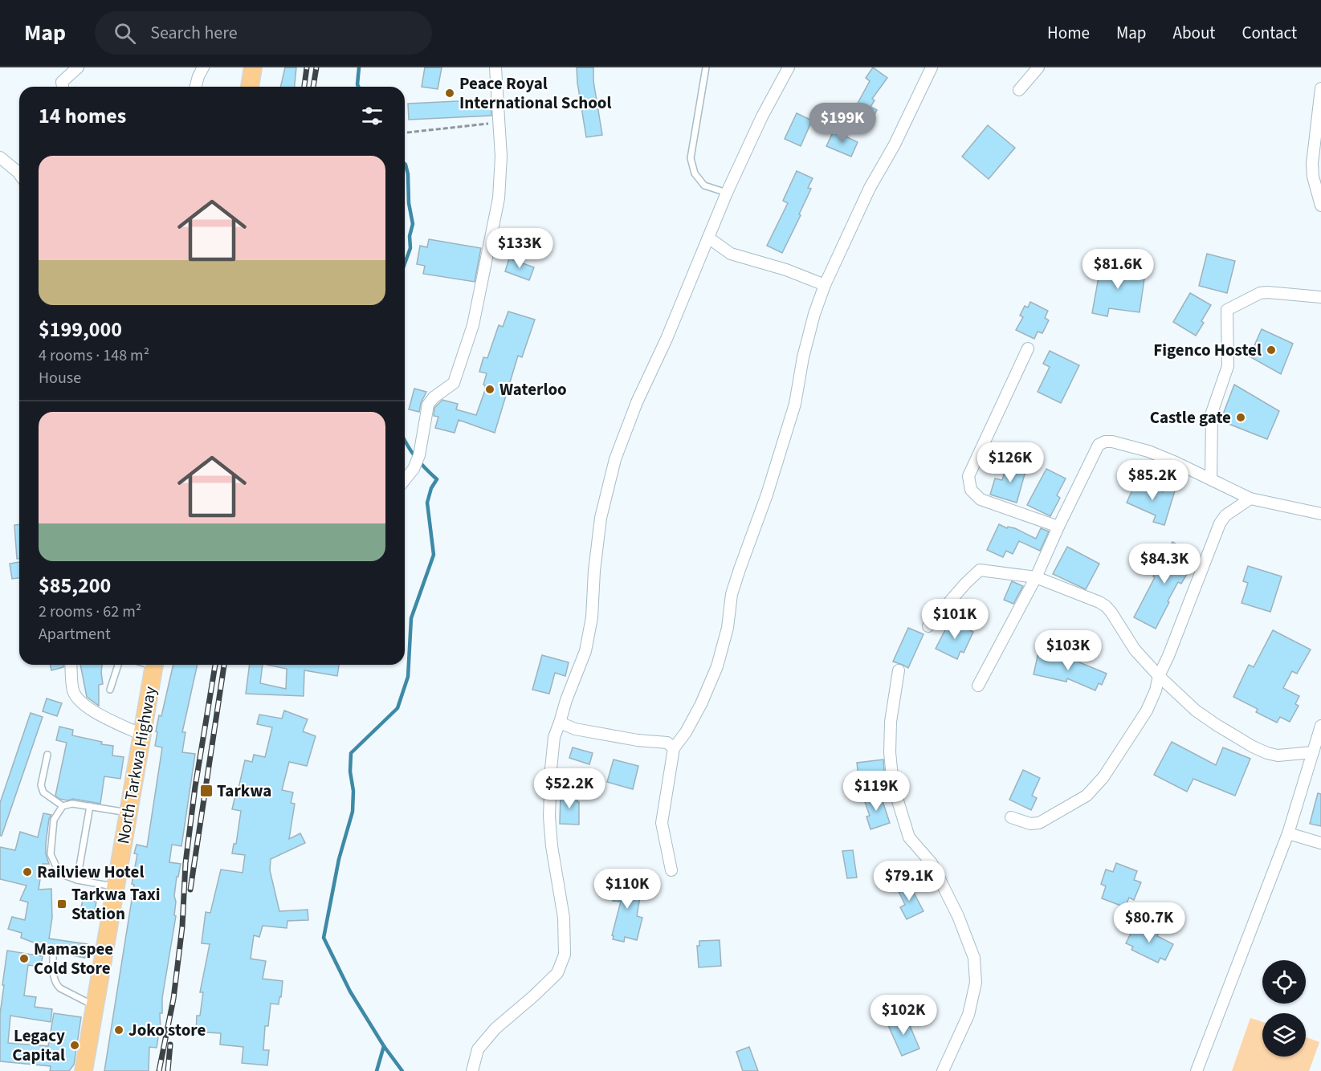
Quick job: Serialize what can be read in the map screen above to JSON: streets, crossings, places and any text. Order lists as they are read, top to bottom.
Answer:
{
  "streets": {
    "main road": ["North Tarkwa Highway"]
  },
  "places": {
    "other": [
      "Peace Royal International School",
      "Figenco Hostel",
      "Waterloo",
      "Castle gate",
      "Railview Hotel",
      "Mamaspee Cold Store",
      "Joko store",
      "Legacy Capital"
    ],
    "transit": ["Tarkwa", "Tarkwa Taxi Station"]
  },
  "page": {
    "header": "Map",
    "search": "Search here",
    "nav": [
      "Home",
      "Map",
      "About",
      "Contact"
    ],
    "heading": "14 homes",
    "price": [
      "$199K",
      "$133K",
      "$81.6K",
      "$126K",
      "$85.2K",
      "$84.3K",
      "$101K",
      "$103K",
      "$52.2K",
      "$119K",
      "$79.1K",
      "$110K",
      "$80.7K",
      "$102K"
    ],
    "list": [
      {
        "name": "$199,000",
        "note": "4 rooms · 148 m² · House"
      },
      {
        "name": "$85,200",
        "note": "2 rooms · 62 m² · Apartment"
      }
    ]
  }
}
